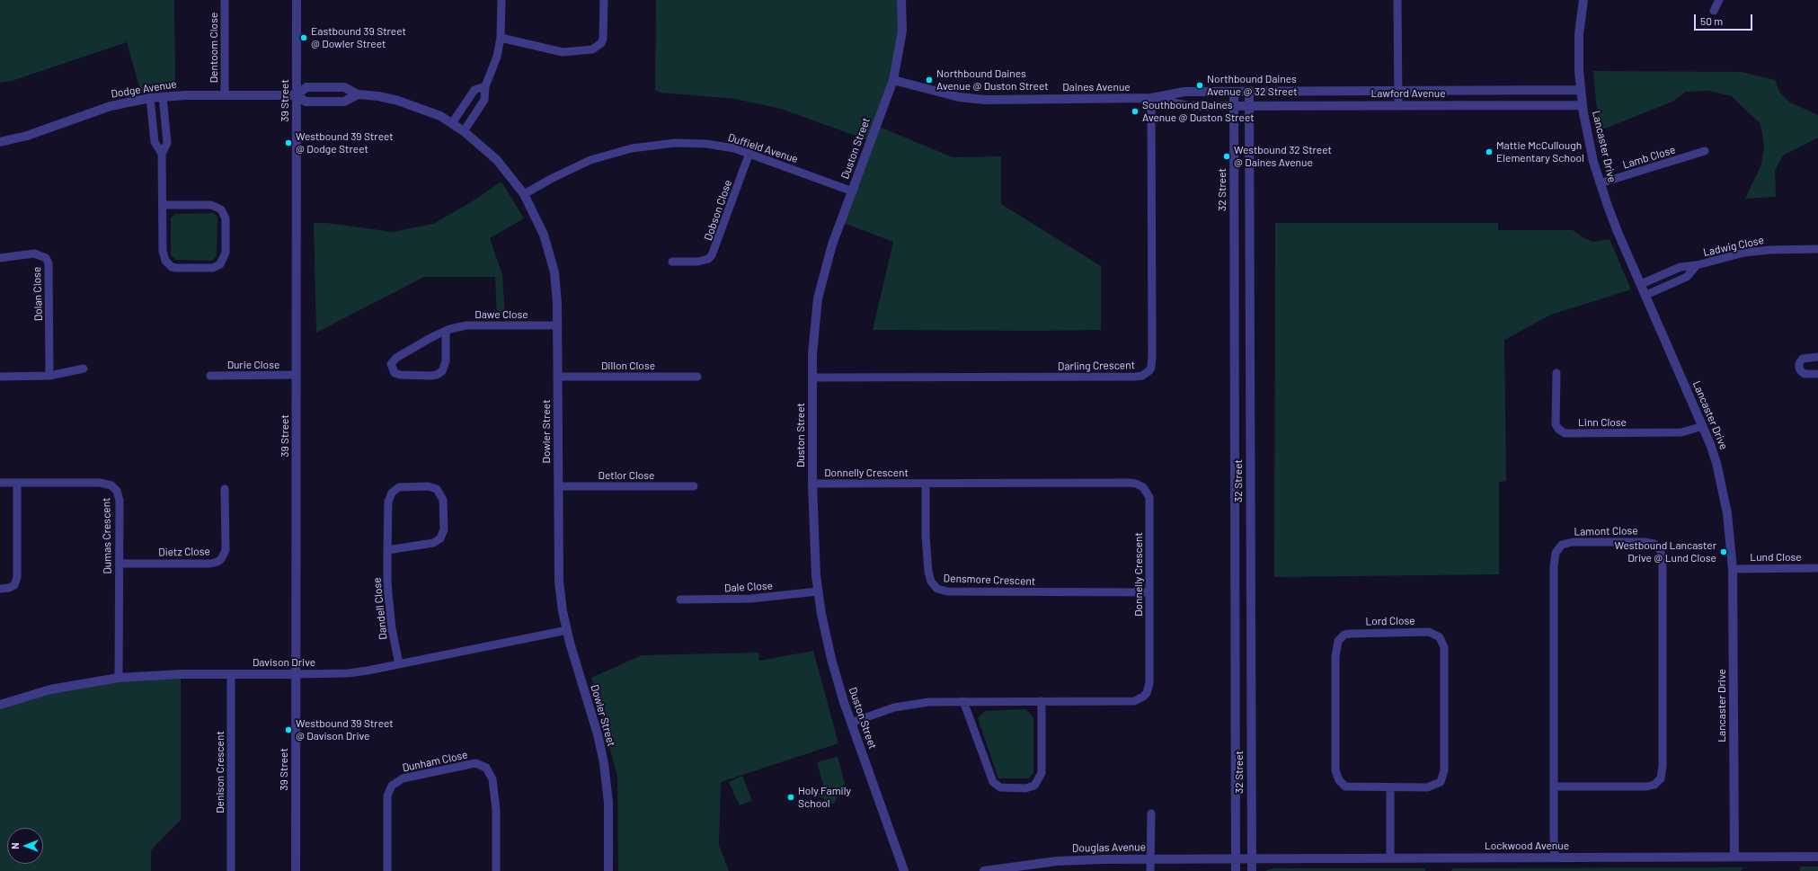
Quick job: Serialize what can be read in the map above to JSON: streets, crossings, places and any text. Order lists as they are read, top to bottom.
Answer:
{
  "streets": {
    "street": [
      "Dentoom Close",
      "Daines Avenue",
      "Dodge Avenue",
      "Lawford Avenue",
      "39 Street",
      "Lancaster Drive",
      "Duffield Avenue",
      "Duston Street",
      "Lamb Close",
      "32 Street",
      "Dobson Close",
      "Ladwig Close",
      "Dolan Close",
      "Dawe Close",
      "Durie Close",
      "Dillon Close",
      "Darling Crescent",
      "Linn Close",
      "Dowler Street",
      "Donnelly Crescent",
      "Detlor Close",
      "Lamont Close",
      "Dumas Crescent",
      "Dietz Close",
      "Lund Close",
      "Densmore Crescent",
      "Dale Close",
      "Dandell Close",
      "Lord Close",
      "Davison Drive",
      "Dunham Close",
      "Denison Crescent",
      "Lockwood Avenue",
      "Douglas Avenue"
    ]
  },
  "crossings": [
    ["Dentoom Close", "Dodge Avenue"],
    ["Daines Avenue", "Lawford Avenue"],
    ["Daines Avenue", "Duston Street"],
    ["Daines Avenue", "32 Street"],
    ["Daines Avenue", "Darling Crescent"],
    ["Dodge Avenue", "39 Street"],
    ["Dodge Avenue", "Dowler Street"],
    ["Lawford Avenue", "Lancaster Drive"],
    ["Lawford Avenue", "32 Street"],
    ["39 Street", "Durie Close"],
    ["39 Street", "Dowler Street"],
    ["39 Street", "Davison Drive"],
    ["Lancaster Drive", "Lamb Close"],
    ["Lancaster Drive", "Ladwig Close"],
    ["Lancaster Drive", "Linn Close"],
    ["Lancaster Drive", "Lund Close"],
    ["Lancaster Drive", "Lockwood Avenue"],
    ["Duffield Avenue", "Duston Street"],
    ["Duffield Avenue", "Dobson Close"],
    ["Duffield Avenue", "Dowler Street"],
    ["Duston Street", "Darling Crescent"],
    ["Duston Street", "Donnelly Crescent"],
    ["Duston Street", "Dale Close"],
    ["32 Street", "Lockwood Avenue"],
    ["32 Street", "Douglas Avenue"],
    ["Dawe Close", "Dowler Street"],
    ["Dillon Close", "Dowler Street"],
    ["Dowler Street", "Detlor Close"],
    ["Dowler Street", "Davison Drive"],
    ["Donnelly Crescent", "Densmore Crescent"],
    ["Lamont Close", "Lockwood Avenue"],
    ["Dumas Crescent", "Dietz Close"],
    ["Dumas Crescent", "Davison Drive"],
    ["Dandell Close", "Davison Drive"],
    ["Davison Drive", "Denison Crescent"],
    ["Lockwood Avenue", "Douglas Avenue"]
  ],
  "places": [
    "Eastbound 39 Street @ Dowler Street",
    "Northbound Daines Avenue @ Duston Street",
    "Northbound Daines Avenue @ 32 Street",
    "Southbound Daines Avenue @ Duston Street",
    "Westbound 39 Street @ Dodge Street",
    "Mattie McCullough Elementary School",
    "Westbound 32 Street @ Daines Avenue",
    "Westbound Lancaster Drive @ Lund Close",
    "Westbound 39 Street @ Davison Drive",
    "Holy Family School"
  ],
  "scale_bar": "50 m",
  "north": "left"
}
